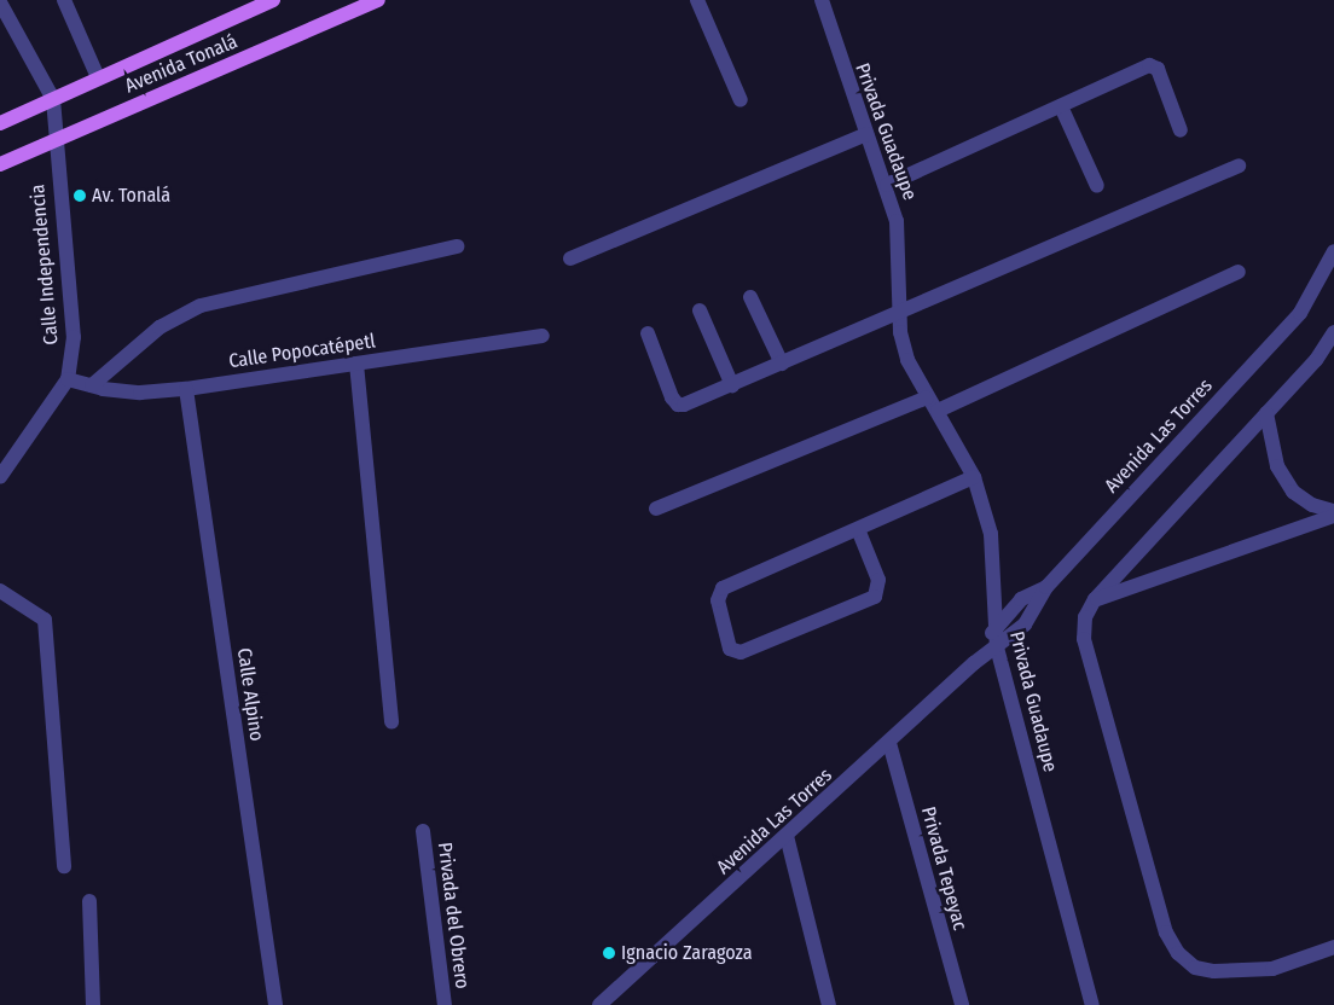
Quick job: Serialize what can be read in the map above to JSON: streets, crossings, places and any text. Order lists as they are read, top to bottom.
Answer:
{
  "streets": {
    "main road": ["Avenida Tonalá"],
    "street": [
      "Privada Guadaupe",
      "Calle Independencia",
      "Calle Popocatépetl",
      "Avenida Las Torres",
      "Calle Alpino",
      "Privada Tepeyac",
      "Privada del Obrero"
    ]
  },
  "crossings": [
    ["Avenida Tonalá", "Calle Independencia"],
    ["Privada Guadaupe", "Avenida Las Torres"],
    ["Calle Independencia", "Calle Popocatépetl"],
    ["Calle Popocatépetl", "Calle Alpino"],
    ["Avenida Las Torres", "Privada Tepeyac"]
  ],
  "places": ["Av. Tonalá", "Ignacio Zaragoza"]
}
